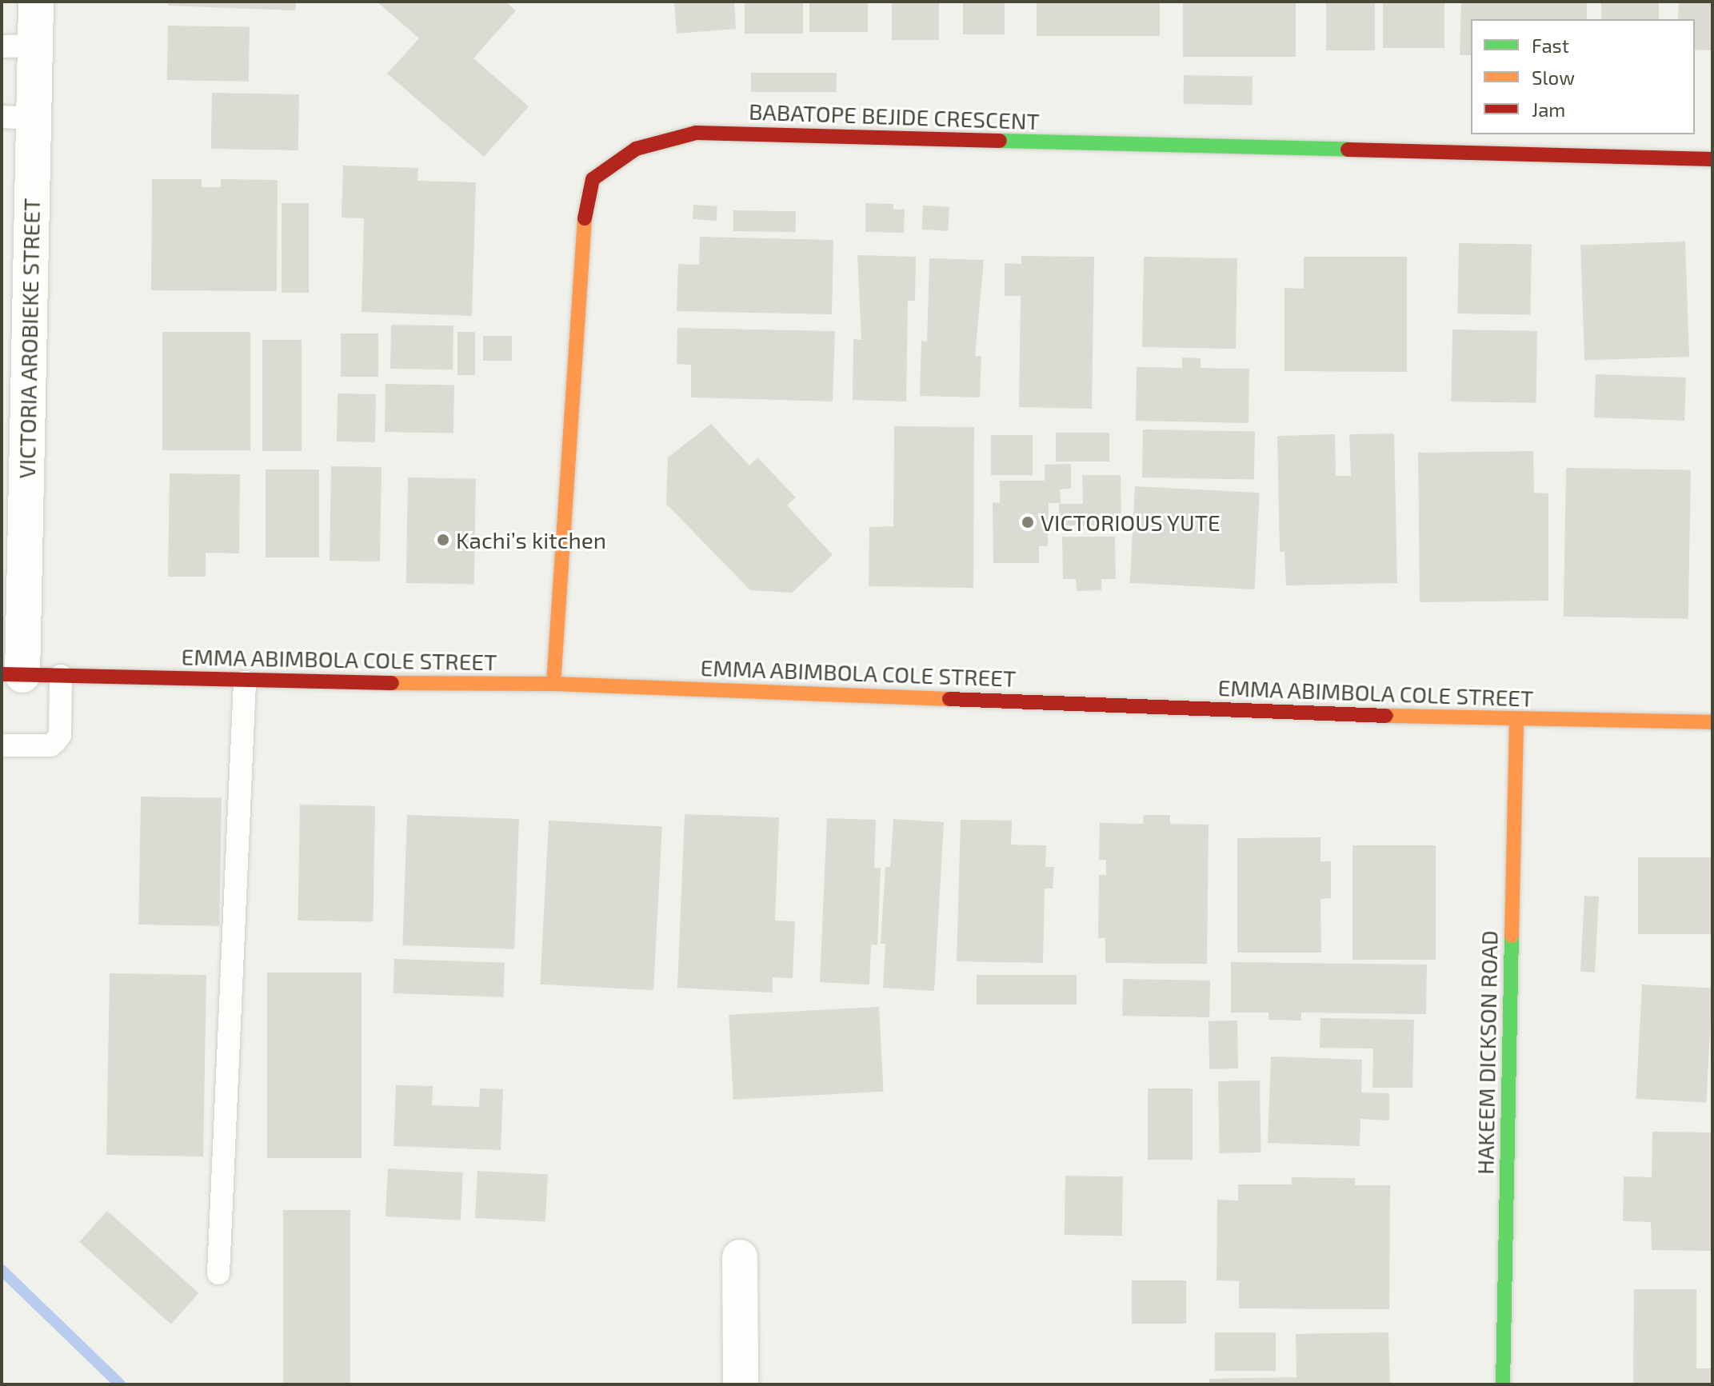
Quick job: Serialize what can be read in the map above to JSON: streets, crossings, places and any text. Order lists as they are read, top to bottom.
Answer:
{
  "streets": {
    "street": [
      "BABATOPE BEJIDE CRESCENT",
      "VICTORIA AROBIEKE STREET",
      "EMMA ABIMBOLA COLE STREET",
      "HAKEEM DICKSON ROAD"
    ]
  },
  "crossings": [
    ["BABATOPE BEJIDE CRESCENT", "EMMA ABIMBOLA COLE STREET"],
    ["VICTORIA AROBIEKE STREET", "EMMA ABIMBOLA COLE STREET"],
    ["EMMA ABIMBOLA COLE STREET", "HAKEEM DICKSON ROAD"]
  ],
  "places": ["VICTORIOUS YUTE", "Kachi’s kitchen"],
  "legend": ["Fast", "Slow", "Jam"]
}
